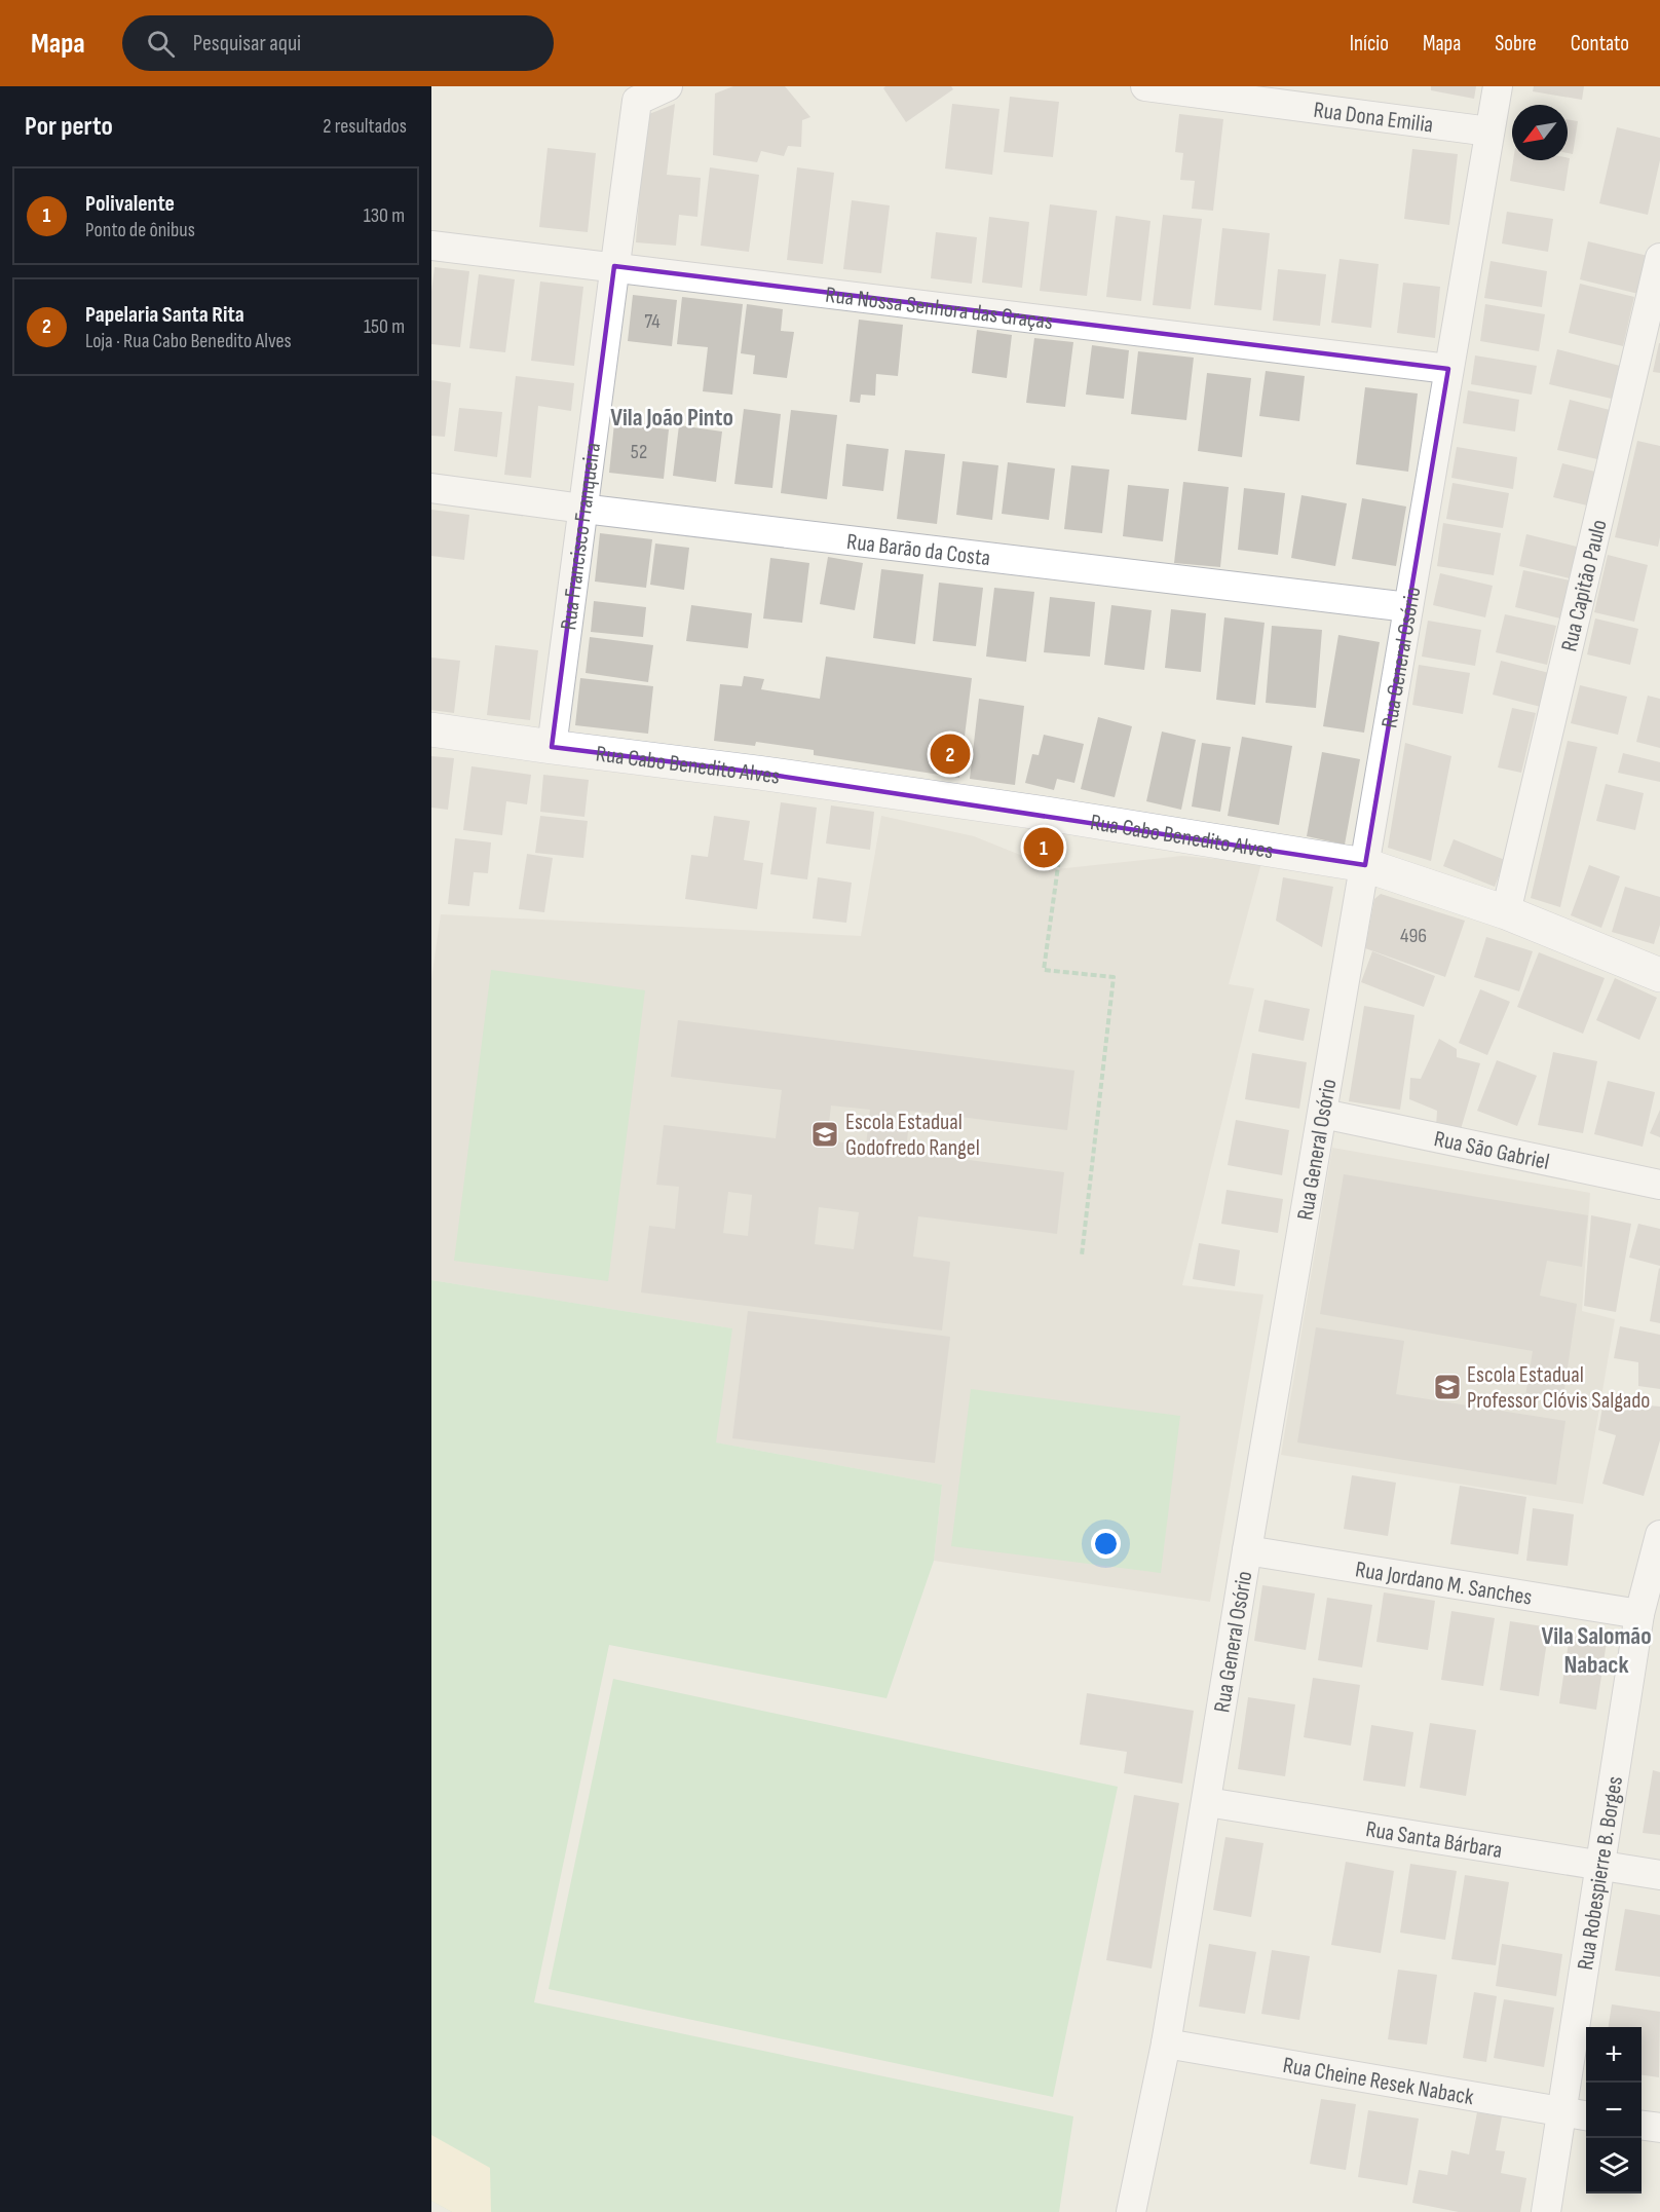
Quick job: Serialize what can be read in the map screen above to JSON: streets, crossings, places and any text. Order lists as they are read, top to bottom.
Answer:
{
  "streets": {
    "main road": ["Rua Cabo Benedito Alves"],
    "street": [
      "Rua Dona Emilia",
      "Rua Nossa Senhora das Graças",
      "Rua Francisco Franqueira",
      "Rua Barão da Costa",
      "Rua Capitão Paulo",
      "Rua General Osório",
      "Rua São Gabriel",
      "Rua Jordano M. Sanches",
      "Rua Santa Bárbara",
      "Rua Robespierre B. Borges",
      "Rua Cheine Resek Naback"
    ]
  },
  "crossings": [
    ["Rua Dona Emilia", "Rua General Osório"],
    ["Rua Nossa Senhora das Graças", "Rua Francisco Franqueira"],
    ["Rua Nossa Senhora das Graças", "Rua General Osório"],
    ["Rua Francisco Franqueira", "Rua Barão da Costa"],
    ["Rua Francisco Franqueira", "Rua Cabo Benedito Alves"],
    ["Rua Barão da Costa", "Rua General Osório"],
    ["Rua Capitão Paulo", "Rua Cabo Benedito Alves"],
    ["Rua General Osório", "Rua Cabo Benedito Alves"],
    ["Rua General Osório", "Rua São Gabriel"],
    ["Rua General Osório", "Rua Jordano M. Sanches"],
    ["Rua General Osório", "Rua Santa Bárbara"],
    ["Rua General Osório", "Rua Cheine Resek Naback"],
    ["Rua Jordano M. Sanches", "Rua Robespierre B. Borges"],
    ["Rua Santa Bárbara", "Rua Robespierre B. Borges"],
    ["Rua Robespierre B. Borges", "Rua Cheine Resek Naback"]
  ],
  "districts": ["Vila João Pinto", "Vila Salomão Naback"],
  "places": {
    "school or university": ["Escola Estadual Godofredo Rangel", "Escola Estadual Professor Clóvis Salgado"]
  },
  "house_numbers": ["74", "52", "496"],
  "north": "bottom left",
  "page": {
    "header": "Mapa",
    "search": "Pesquisar aqui",
    "nav": [
      "Início",
      "Mapa",
      "Sobre",
      "Contato"
    ],
    "heading": ["Por perto", "2 resultados"],
    "list": [
      {
        "mark": "1",
        "name": "Polivalente",
        "note": "Ponto de ônibus",
        "value": "130 m"
      },
      {
        "mark": "2",
        "name": "Papelaria Santa Rita",
        "note": "Loja · Rua Cabo Benedito Alves",
        "value": "150 m"
      }
    ],
    "pins": ["2", "1"],
    "map_buttons": ["+", "−"]
  }
}
